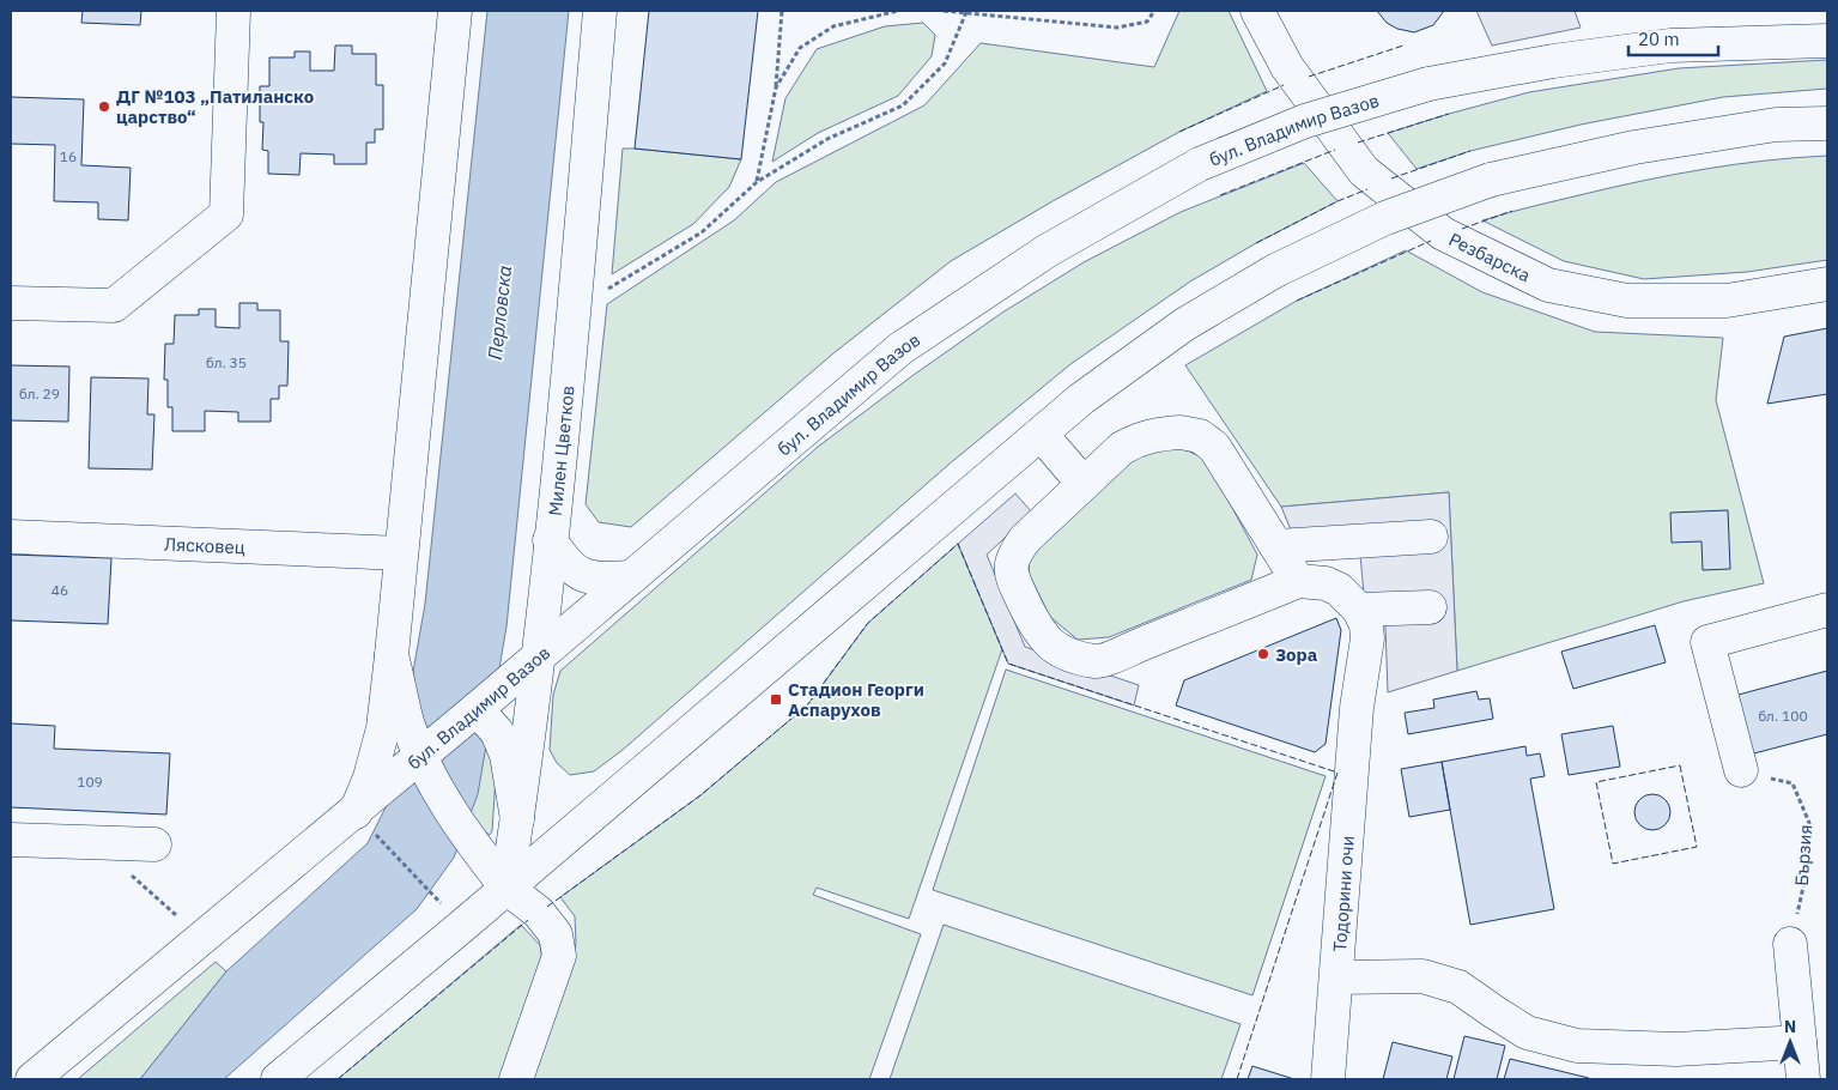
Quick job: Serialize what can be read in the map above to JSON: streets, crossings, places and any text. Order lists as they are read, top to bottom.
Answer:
{
  "streets": {
    "main road": [
      "бул. Владимир Вазов",
      "Резбарска",
      "Милен Цветков",
      "Лясковец",
      "Тодорини очи"
    ],
    "path": ["Бързия"]
  },
  "crossings": [
    ["бул. Владимир Вазов", "Милен Цветков"]
  ],
  "water": ["Перловска"],
  "places": {
    "other": ["ДГ №103 „Патиланско царство“", "Зора"],
    "transit": ["Стадион Георги Аспарухов"]
  },
  "house_numbers": [
    "16",
    "бл. 35",
    "бл. 29",
    "46",
    "бл. 100",
    "109"
  ],
  "scale_bar": "20 m",
  "north": "top"
}
